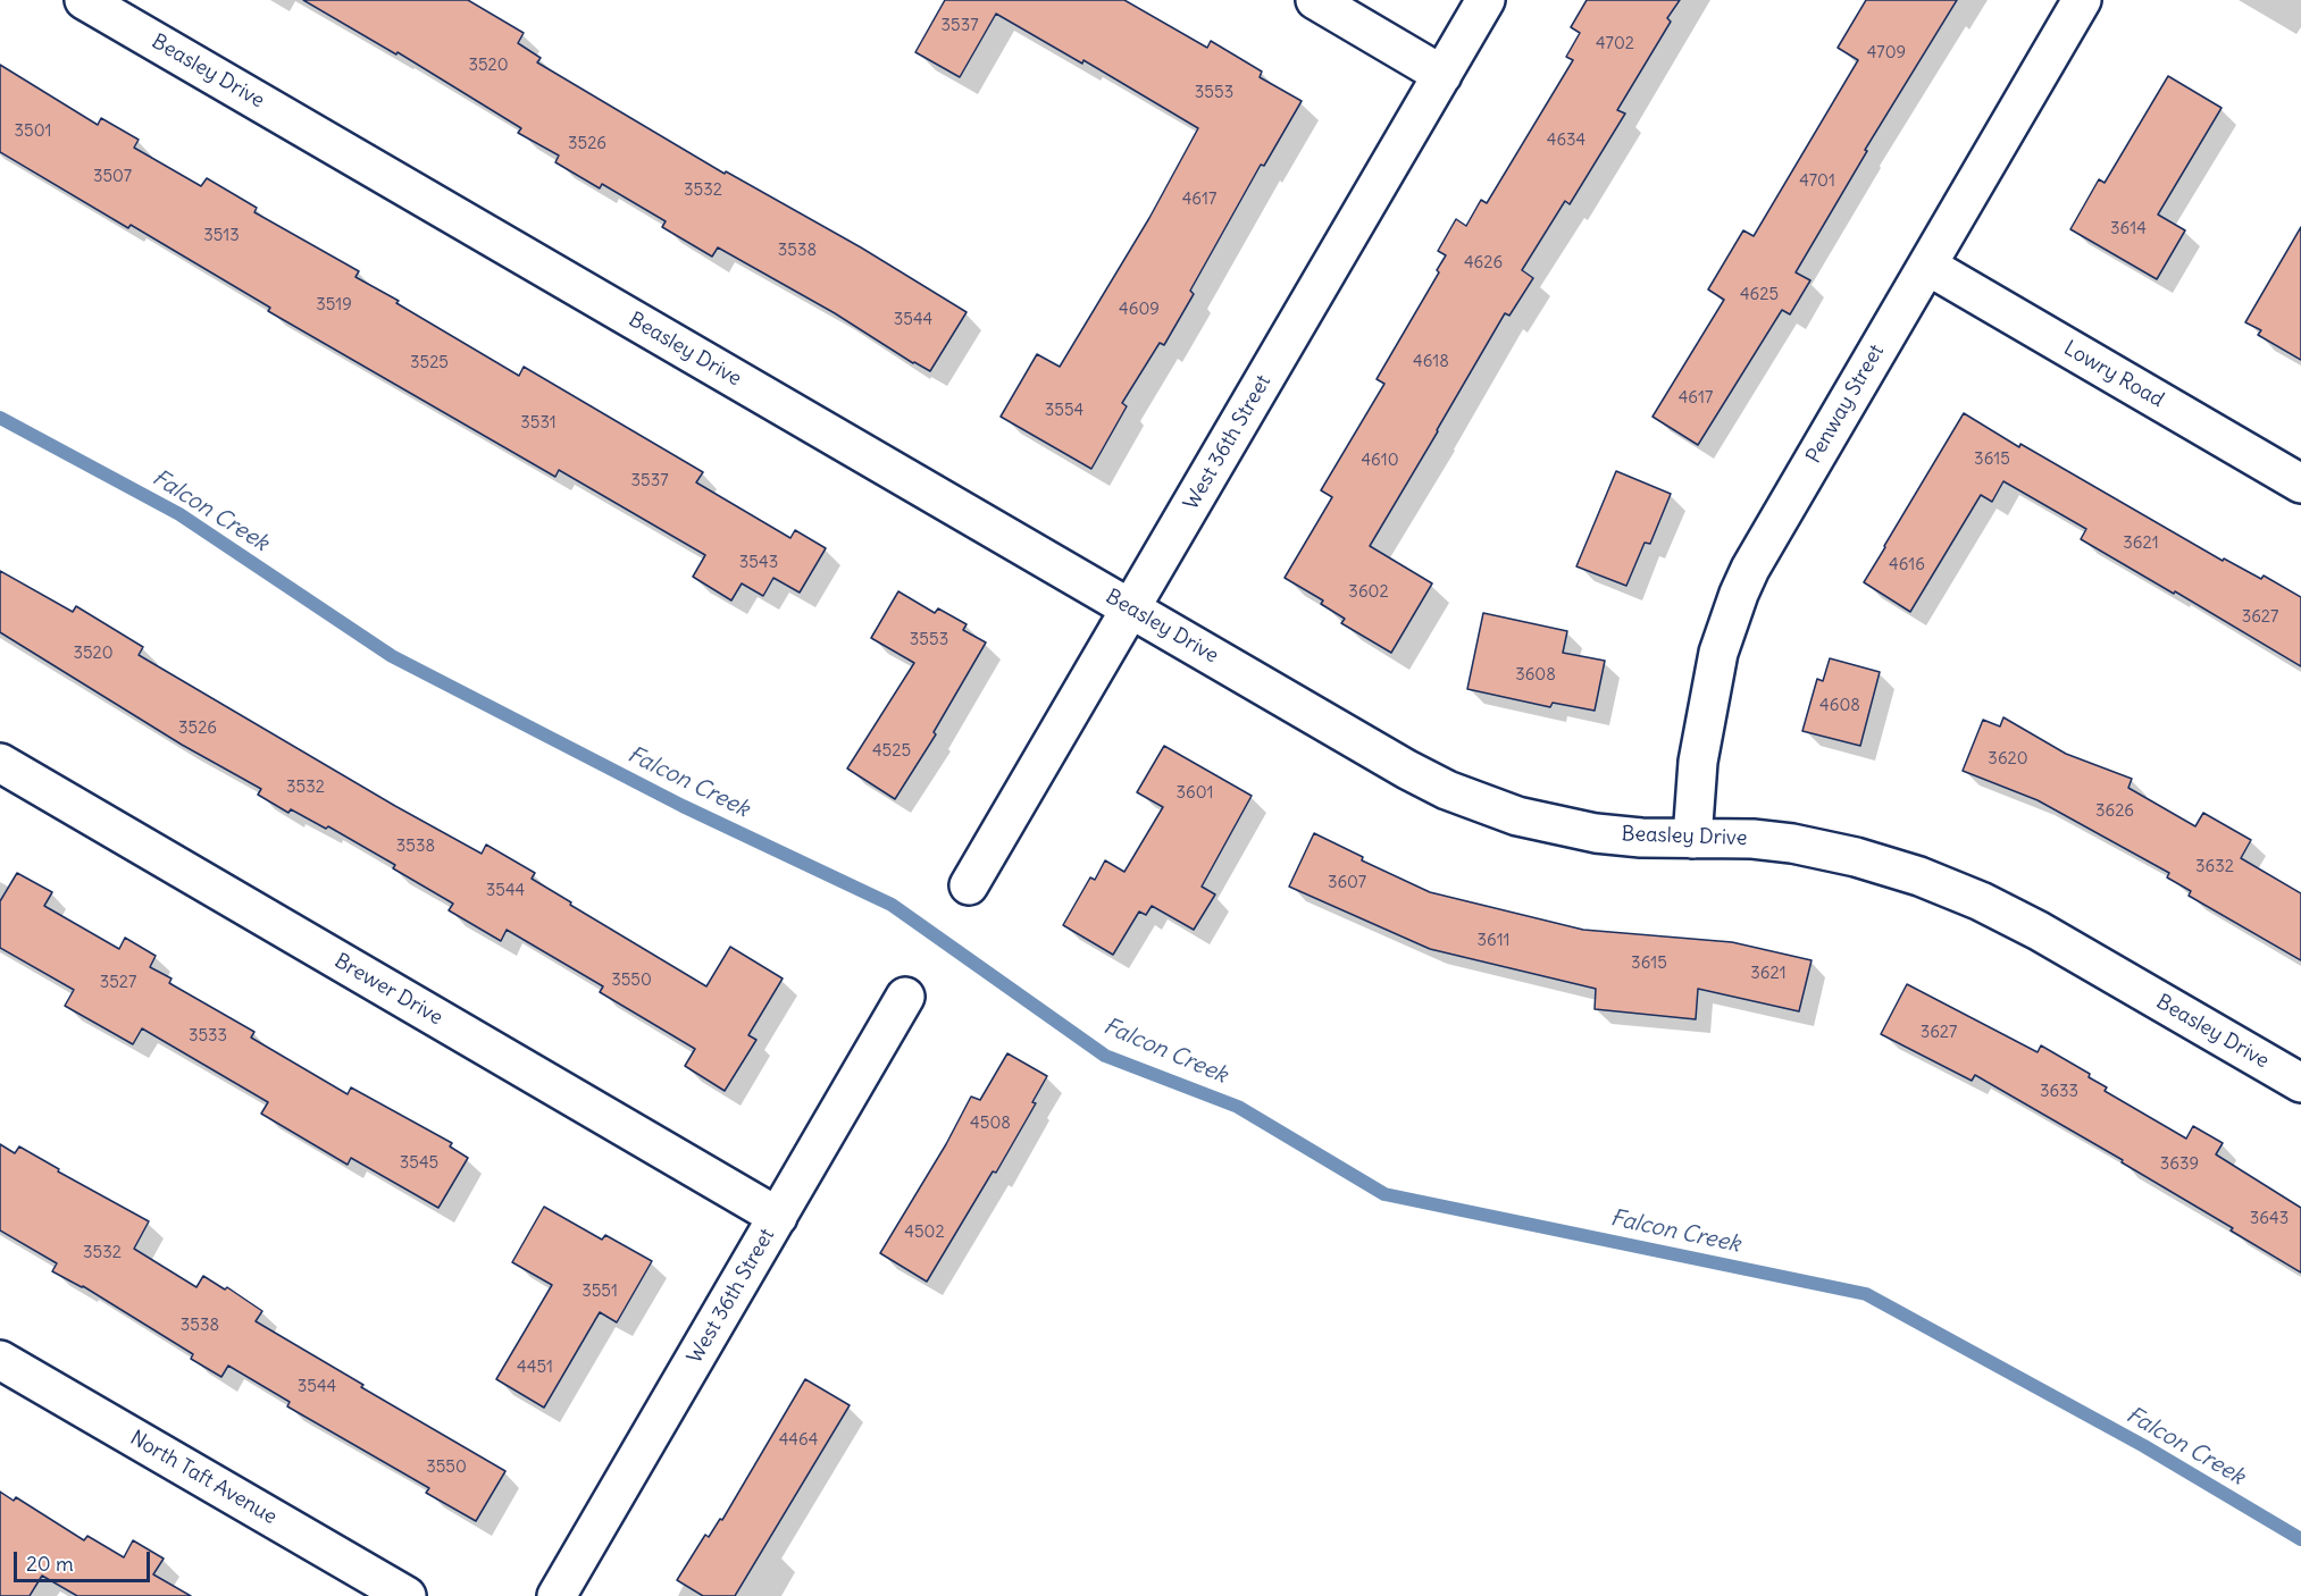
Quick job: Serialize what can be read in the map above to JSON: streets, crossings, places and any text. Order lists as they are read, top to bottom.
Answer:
{
  "streets": {
    "street": [
      "Beasley Drive",
      "Lowry Road",
      "Penway Street",
      "West 36th Street",
      "Brewer Drive",
      "North Taft Avenue"
    ]
  },
  "crossings": [
    ["Beasley Drive", "Penway Street"],
    ["Beasley Drive", "West 36th Street"],
    ["Lowry Road", "Penway Street"],
    ["West 36th Street", "Brewer Drive"]
  ],
  "water": ["Falcon Creek"],
  "house_numbers": [
    "3537",
    "4702",
    "4709",
    "3520",
    "3553",
    "3501",
    "4634",
    "3526",
    "3507",
    "4701",
    "3532",
    "4617",
    "3614",
    "3513",
    "3538",
    "4626",
    "4625",
    "3519",
    "4609",
    "3544",
    "4618",
    "3525",
    "4617",
    "3554",
    "3531",
    "3615",
    "4610",
    "3537",
    "3621",
    "3543",
    "4616",
    "3602",
    "3627",
    "3553",
    "3520",
    "3608",
    "4608",
    "3526",
    "4525",
    "3620",
    "3532",
    "3601",
    "3626",
    "3538",
    "3632",
    "3607",
    "3544",
    "3611",
    "3615",
    "3621",
    "3550",
    "3527",
    "3627",
    "3533",
    "3633",
    "4508",
    "3545",
    "3639",
    "3643",
    "4502",
    "3532",
    "3551",
    "3538",
    "4451",
    "3544",
    "4464",
    "3550"
  ],
  "scale_bar": "20 m"
}
